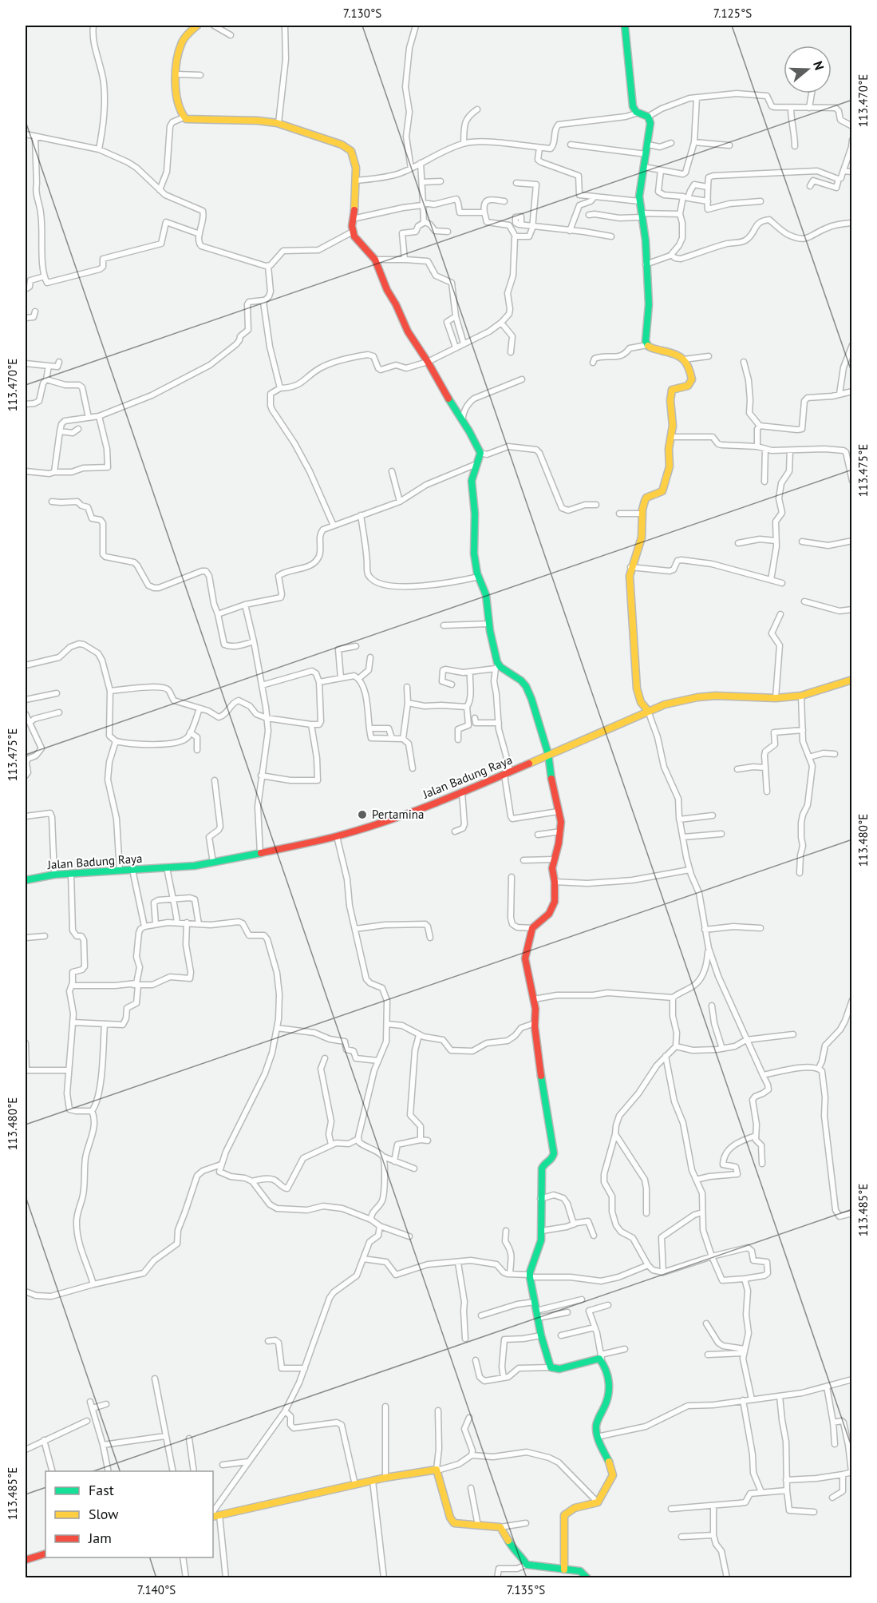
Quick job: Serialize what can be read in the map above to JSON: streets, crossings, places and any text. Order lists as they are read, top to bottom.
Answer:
{
  "streets": {
    "street": ["Jalan Badung Raya"]
  },
  "places": ["Pertamina"],
  "legend": ["Fast", "Slow", "Jam"],
  "north": "right",
  "coordinates": [
    "7.130°S",
    "7.125°S",
    "113.470°E",
    "113.475°E",
    "113.480°E",
    "113.485°E",
    "7.140°S",
    "7.135°S"
  ]
}
